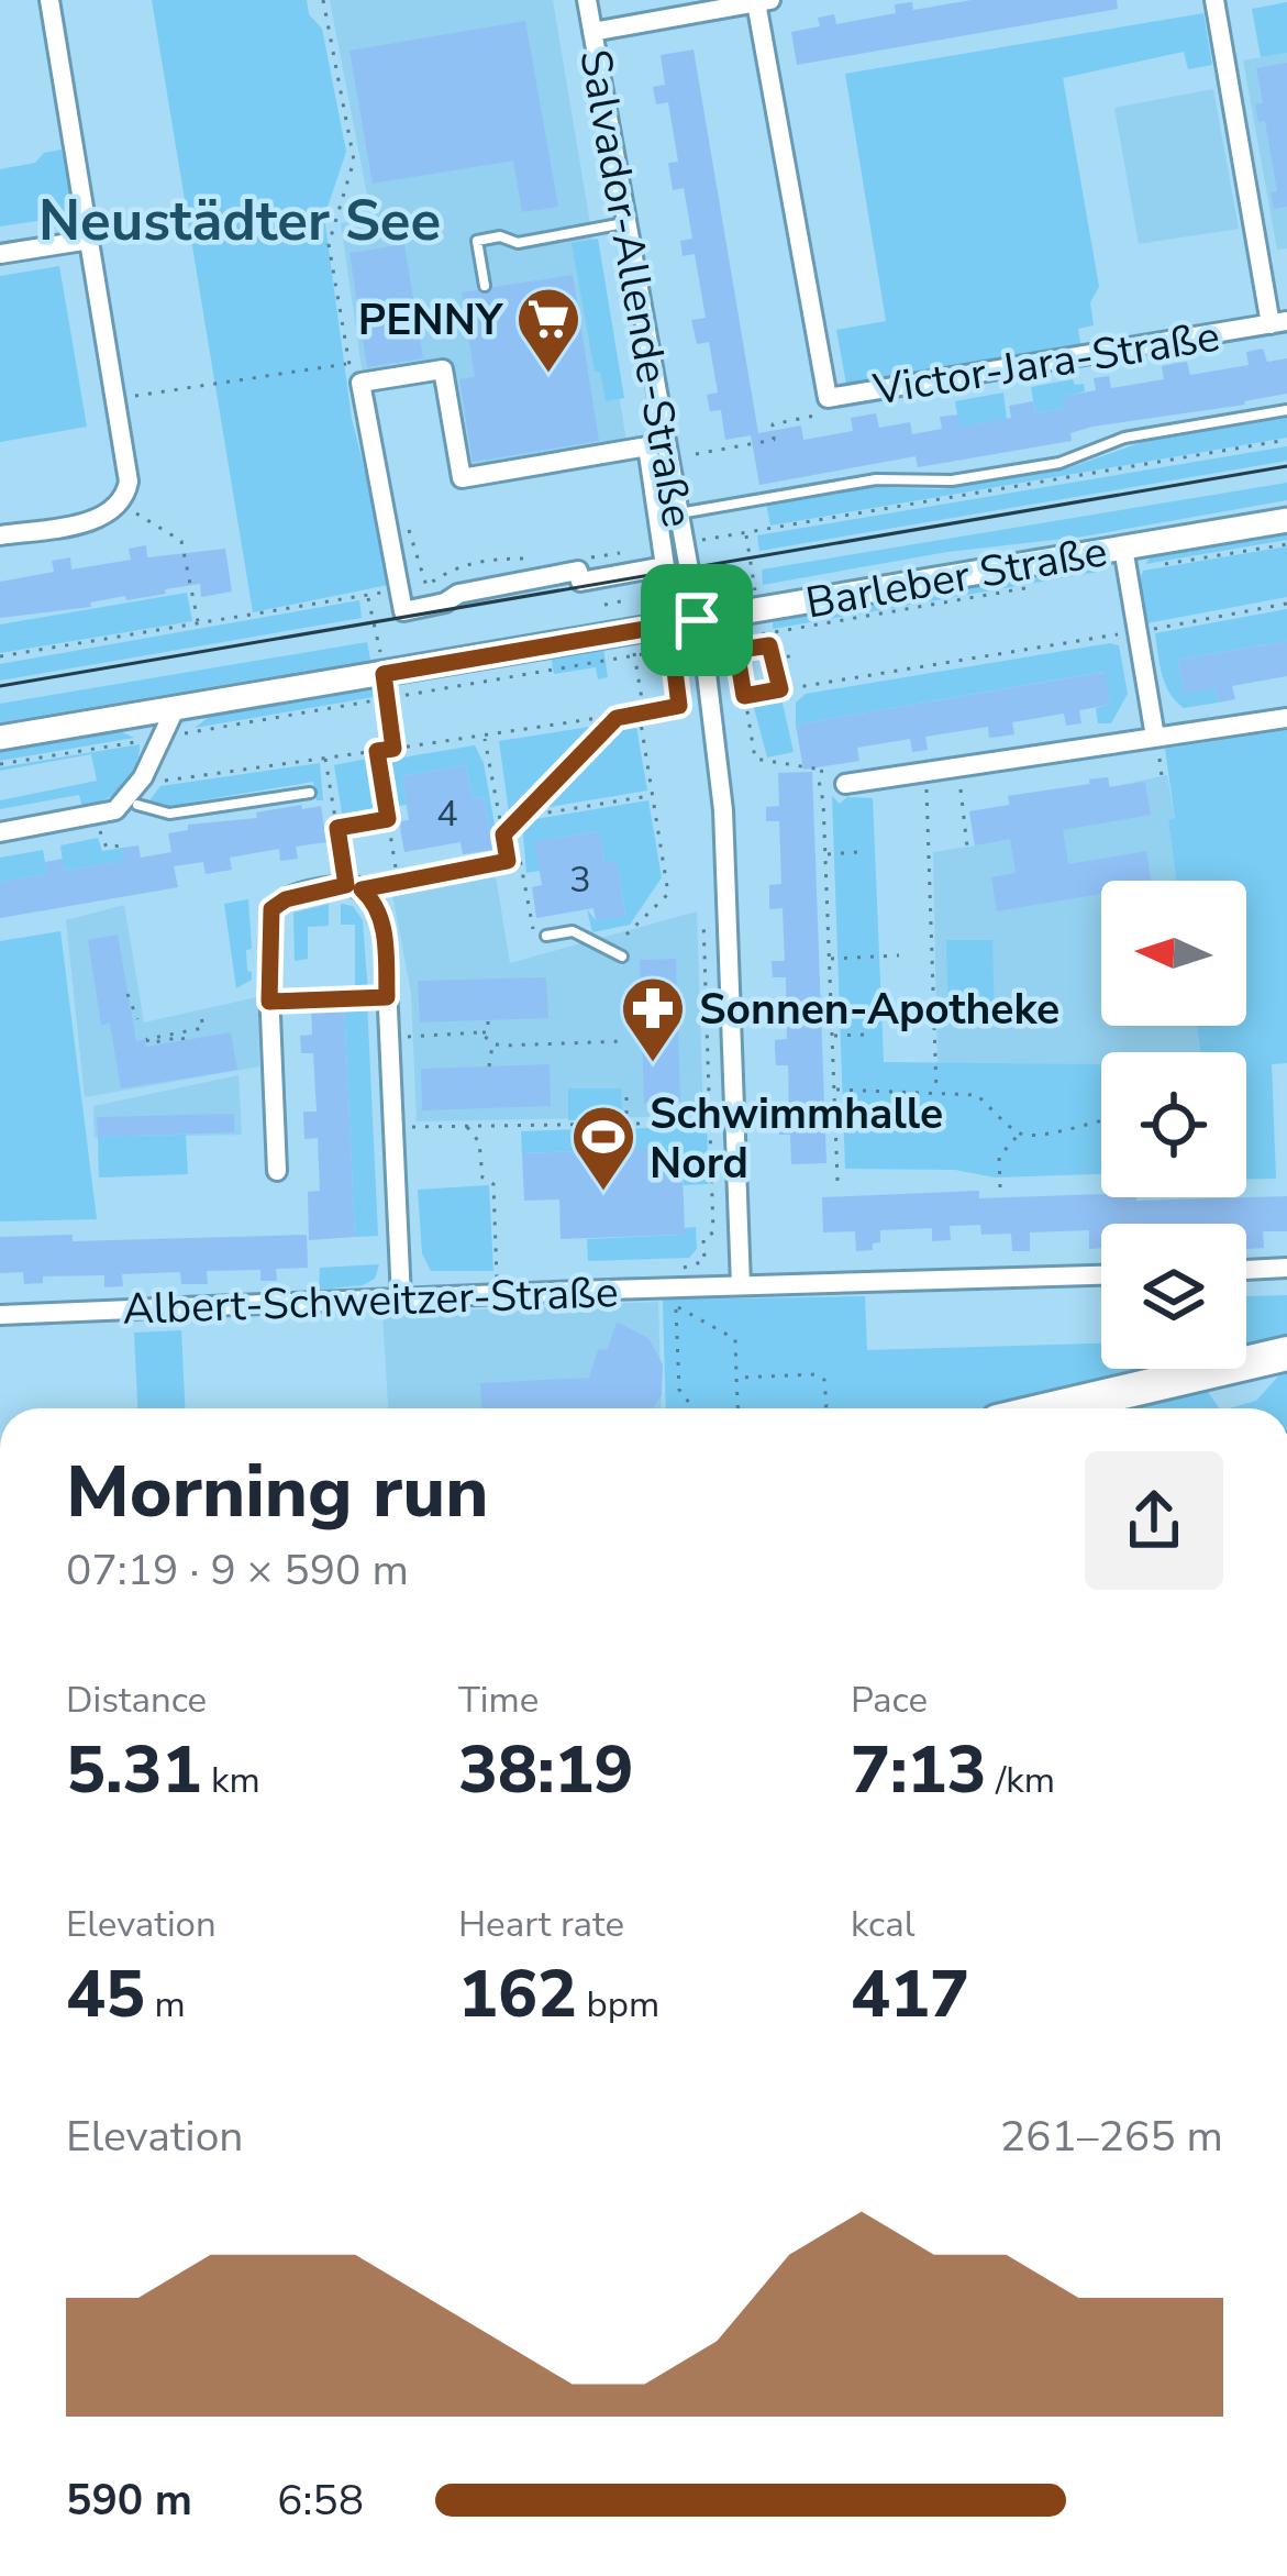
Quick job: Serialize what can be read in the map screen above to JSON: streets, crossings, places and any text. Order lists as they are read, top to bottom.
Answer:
{
  "streets": {
    "street": [
      "Salvador-Allende-Straße",
      "Victor-Jara-Straße",
      "Barleber Straße",
      "Albert-Schweitzer-Straße"
    ]
  },
  "crossings": [
    ["Salvador-Allende-Straße", "Barleber Straße"],
    ["Salvador-Allende-Straße", "Albert-Schweitzer-Straße"]
  ],
  "districts": ["Neustädter See"],
  "places": {
    "supermarket": ["PENNY"],
    "pharmacy": ["Sonnen-Apotheke"],
    "sports": ["Schwimmhalle Nord"]
  },
  "house_numbers": ["4", "3"],
  "north": "left",
  "page": {
    "heading": ["Morning run", "07:19 · 9 × 590 m"],
    "stats": [
      ["Distance", "5.31 km"],
      ["Time", "38:19"],
      ["Pace", "7:13 /km"],
      ["Elevation", "45 m"],
      ["Heart rate", "162 bpm"],
      ["kcal", "417"]
    ],
    "chart": ["Elevation", "261–265 m"],
    "list": [
      {
        "name": "590 m",
        "note": "6:58"
      }
    ]
  }
}
